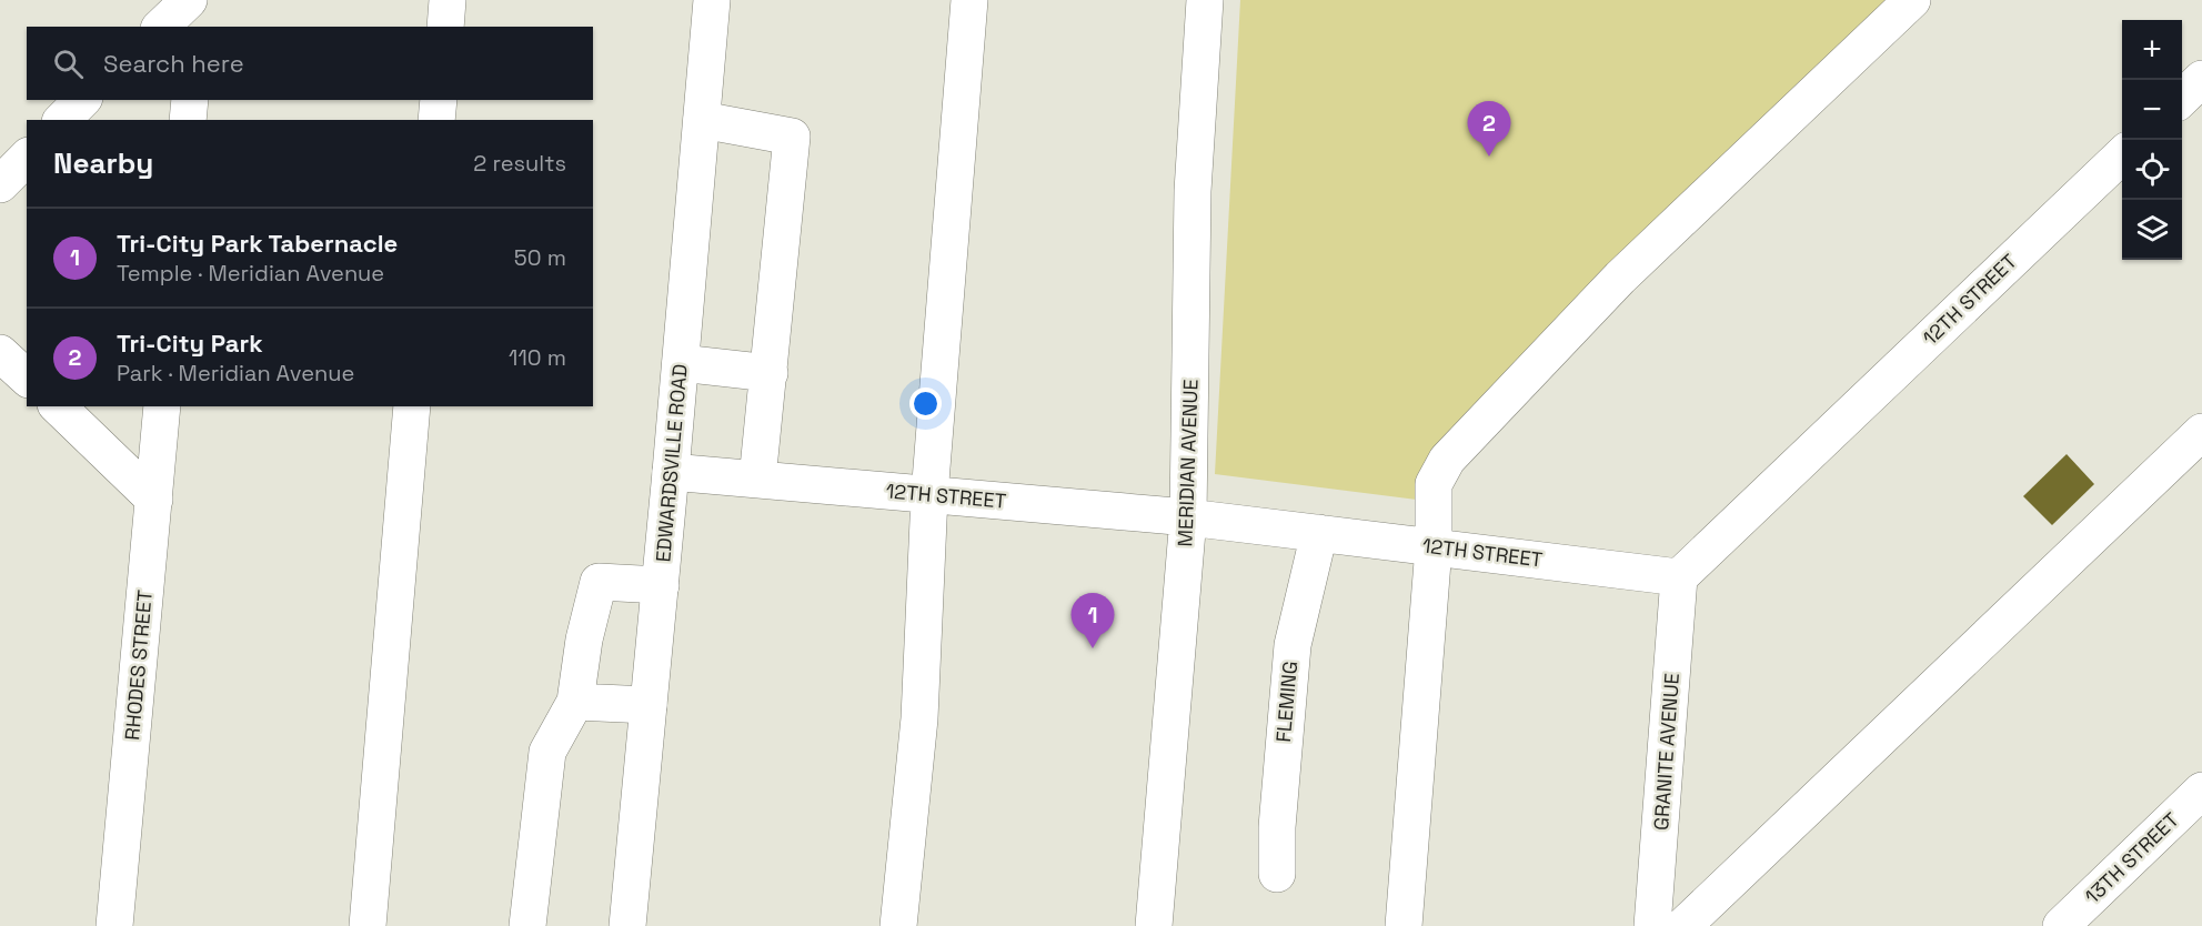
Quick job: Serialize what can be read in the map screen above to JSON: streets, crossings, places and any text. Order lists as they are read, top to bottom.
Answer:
{
  "streets": {
    "street": [
      "12TH STREET",
      "EDWARDSVILLE ROAD",
      "MERIDIAN AVENUE",
      "RHODES STREET",
      "FLEMING",
      "GRANITE AVENUE",
      "13TH STREET"
    ]
  },
  "crossings": [
    ["12TH STREET", "EDWARDSVILLE ROAD"],
    ["12TH STREET", "MERIDIAN AVENUE"],
    ["12TH STREET", "FLEMING"],
    ["12TH STREET", "GRANITE AVENUE"]
  ],
  "page": {
    "map_buttons": ["+", "−"],
    "search": "Search here",
    "pins": ["2", "1"],
    "heading": ["Nearby", "2 results"],
    "list": [
      {
        "mark": "1",
        "name": "Tri-City Park Tabernacle",
        "note": "Temple · Meridian Avenue",
        "value": "50 m"
      },
      {
        "mark": "2",
        "name": "Tri-City Park",
        "note": "Park · Meridian Avenue",
        "value": "110 m"
      }
    ]
  }
}
